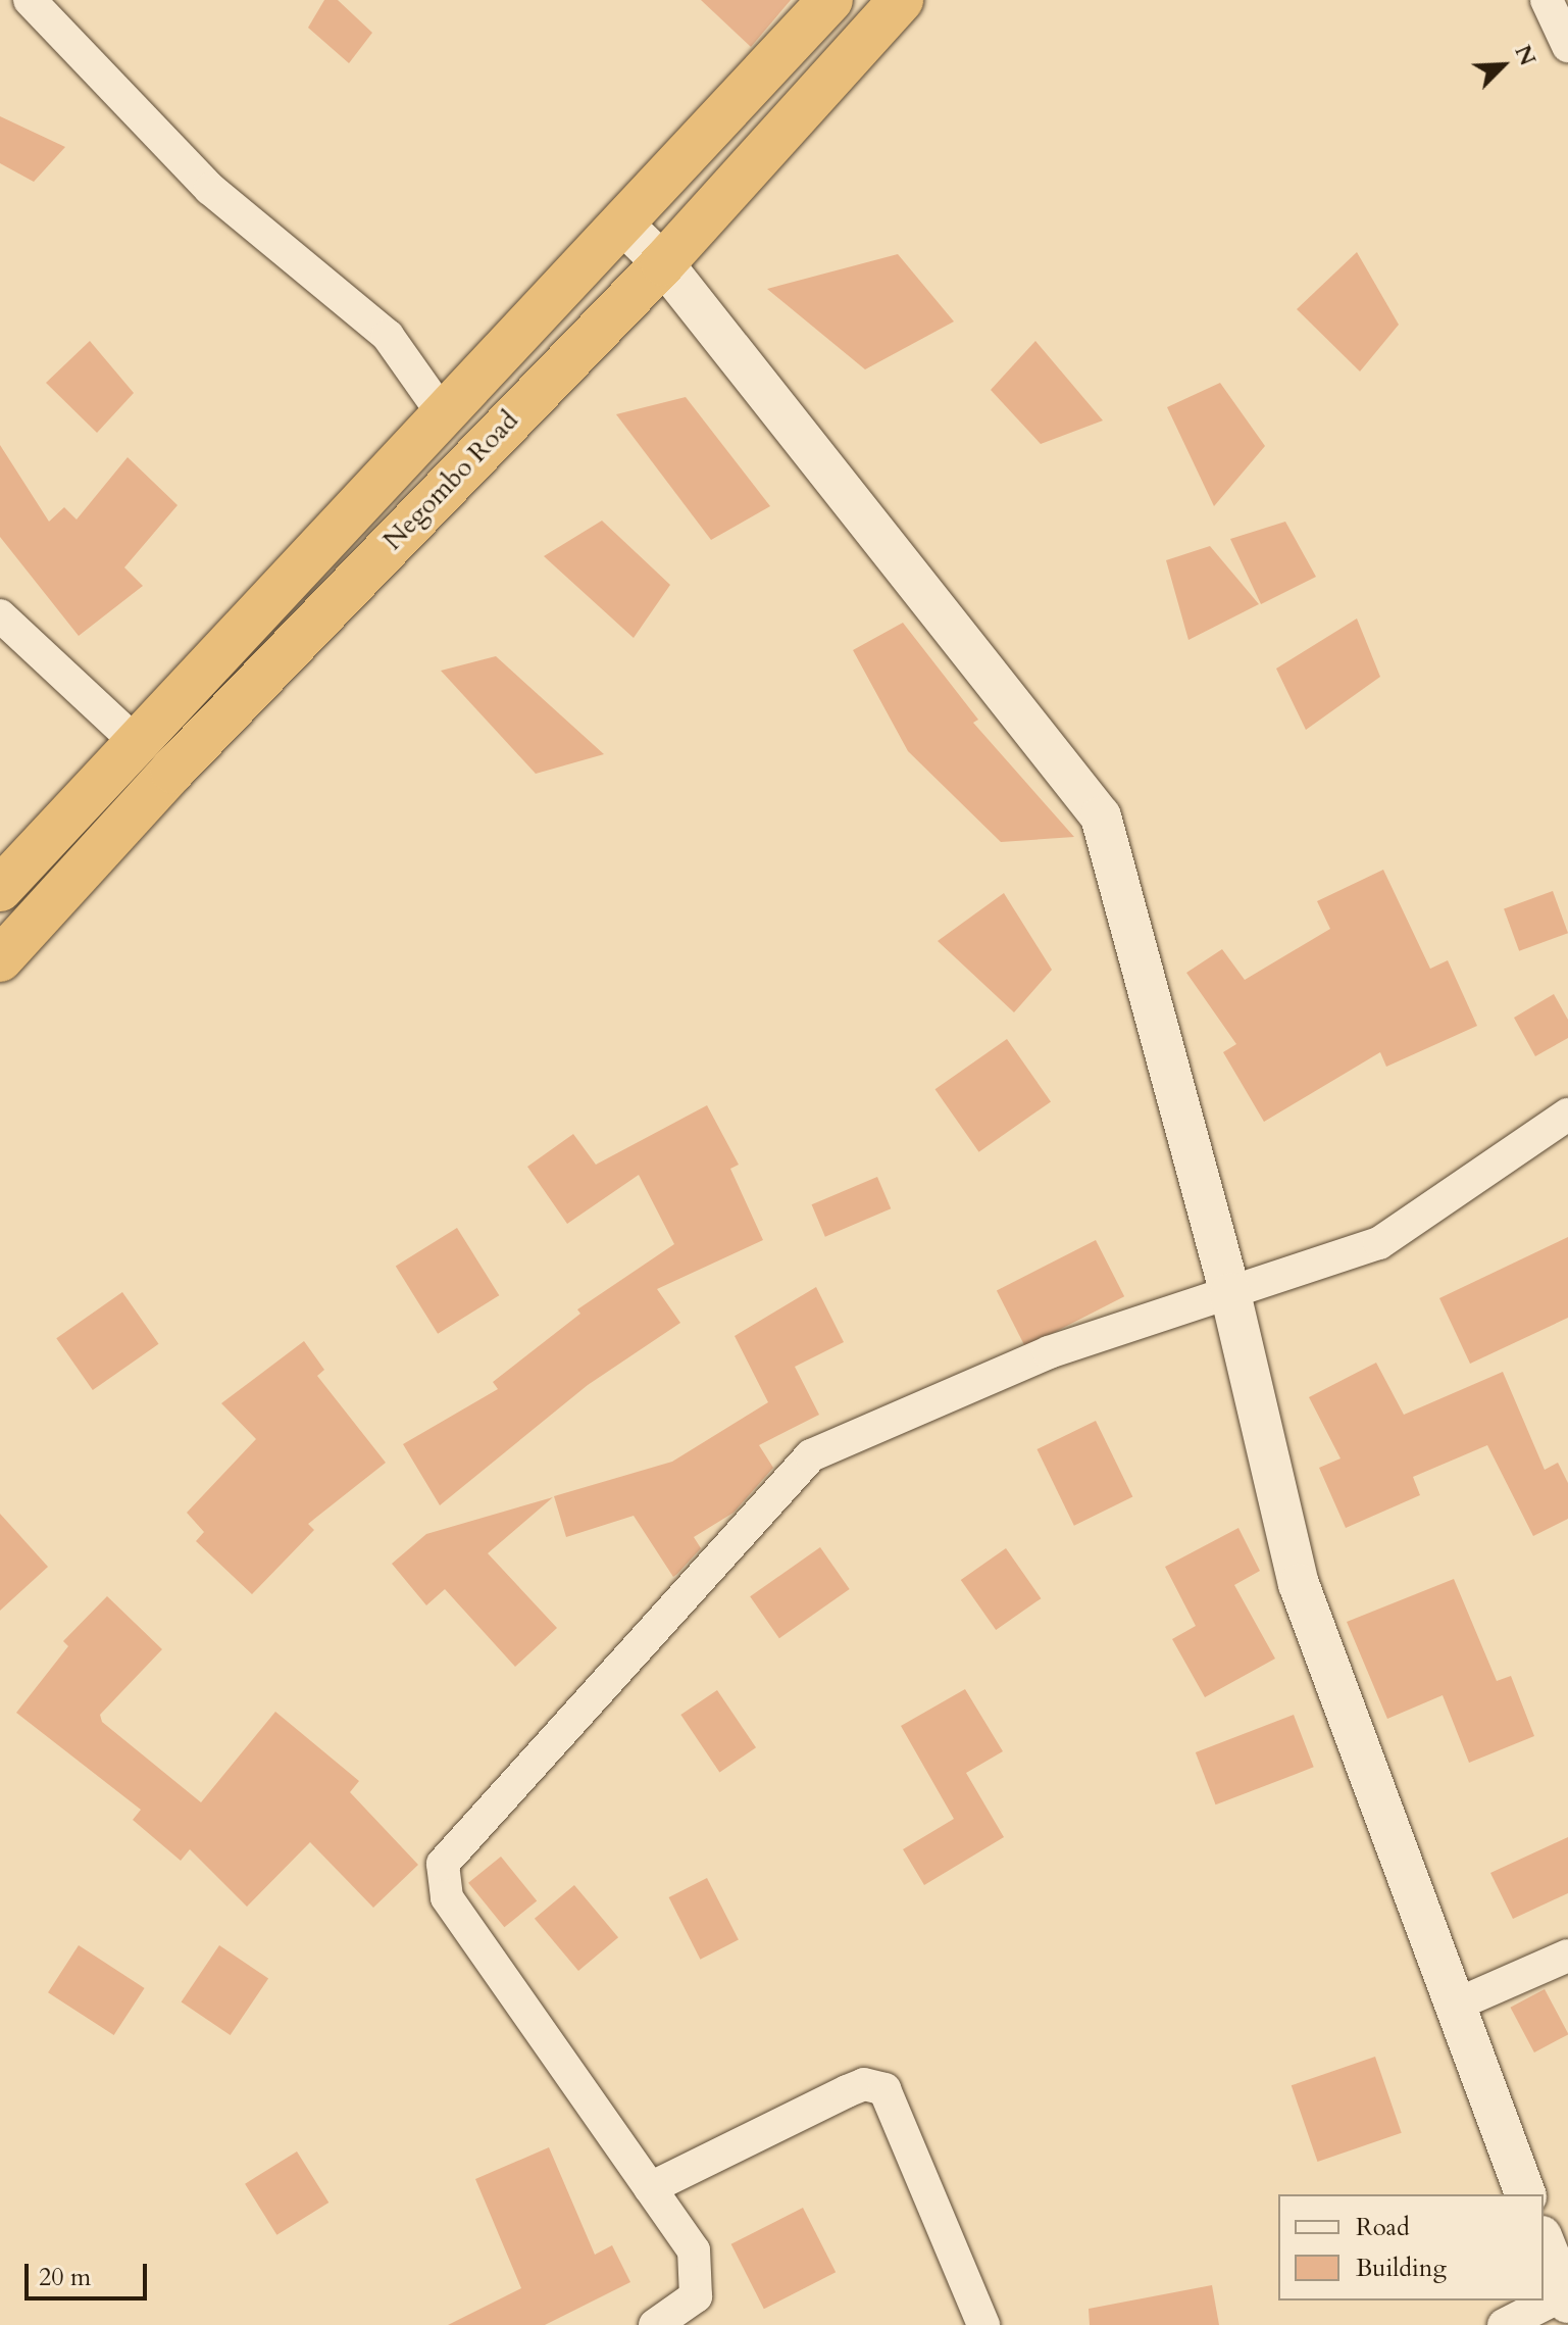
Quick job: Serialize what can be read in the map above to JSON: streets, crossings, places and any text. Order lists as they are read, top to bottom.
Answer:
{
  "streets": {
    "highway": ["Negombo Road"]
  },
  "legend": ["Road", "Building"],
  "scale_bar": "20 m",
  "north": "top right"
}
